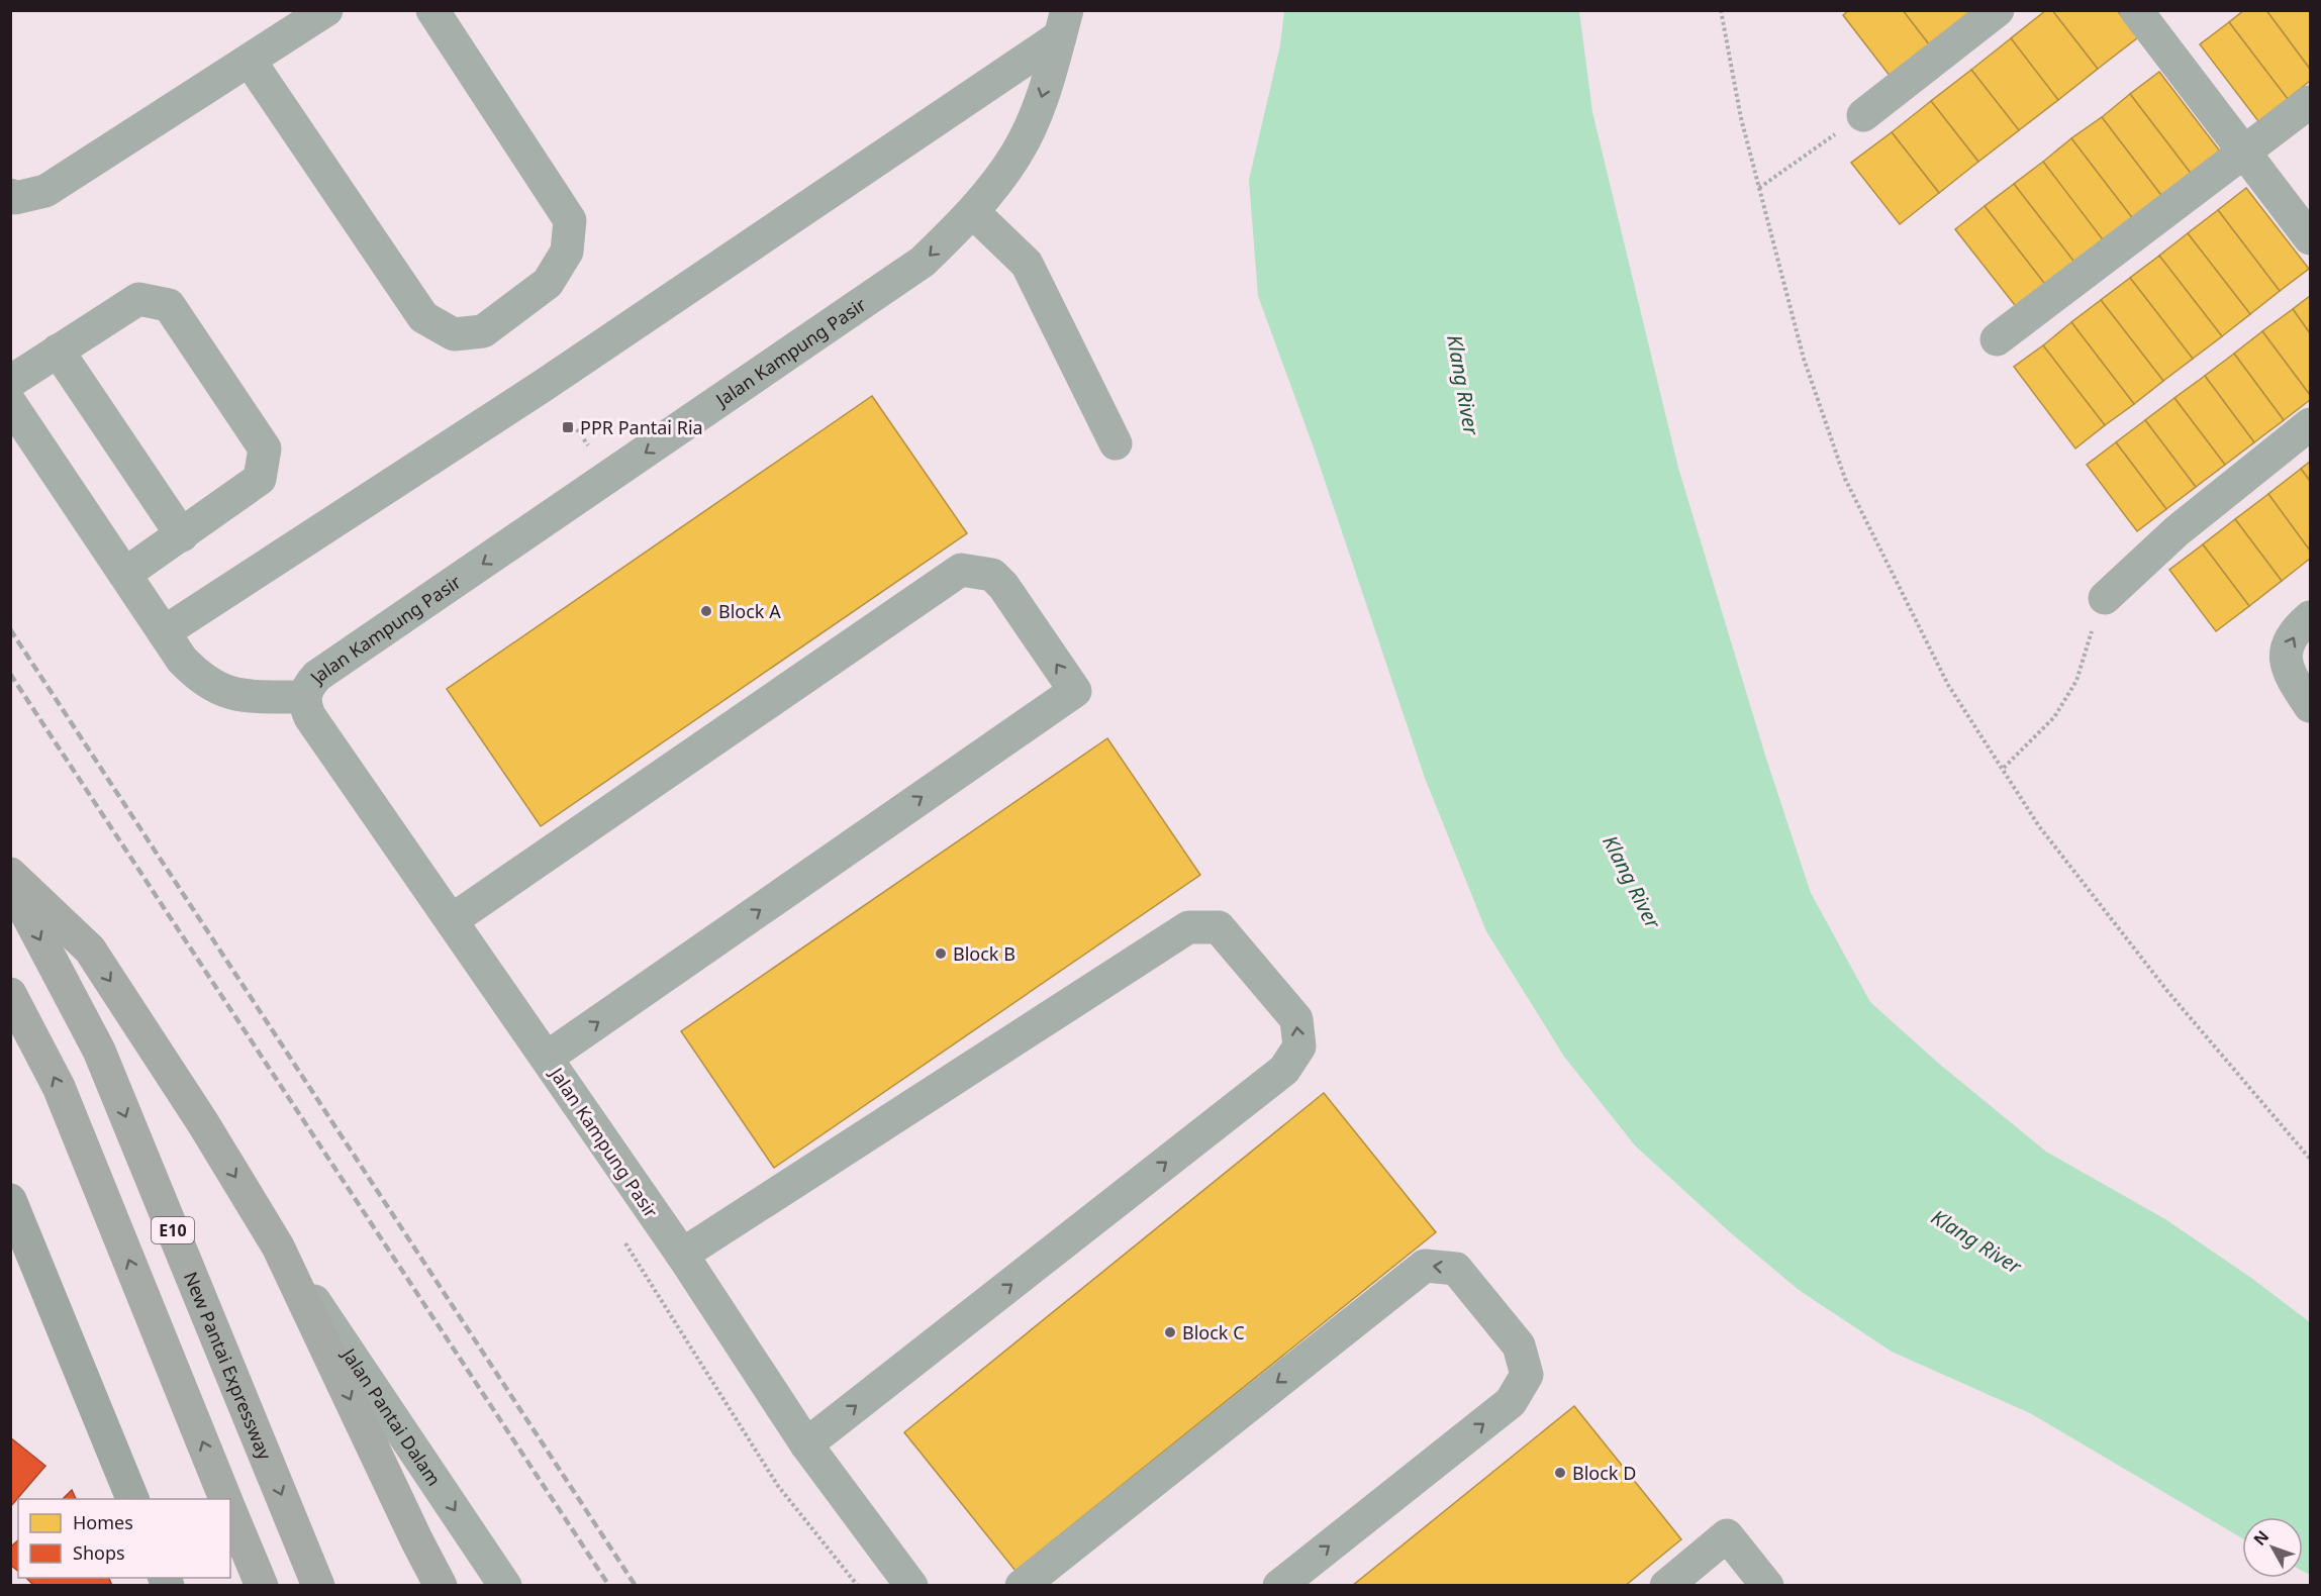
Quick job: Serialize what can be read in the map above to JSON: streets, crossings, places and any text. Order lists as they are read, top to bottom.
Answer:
{
  "streets": {
    "highway": ["E10", "New Pantai Expressway"],
    "street": ["Jalan Kampung Pasir", "Jalan Pantai Dalam"]
  },
  "one_way": ["Jalan Pantai Dalam"],
  "water": ["Klang River"],
  "places": {
    "transit": ["PPR Pantai Ria"],
    "other": [
      "Block A",
      "Block B",
      "Block C",
      "Block D"
    ]
  },
  "legend": ["Homes", "Shops"],
  "north": "top left"
}
